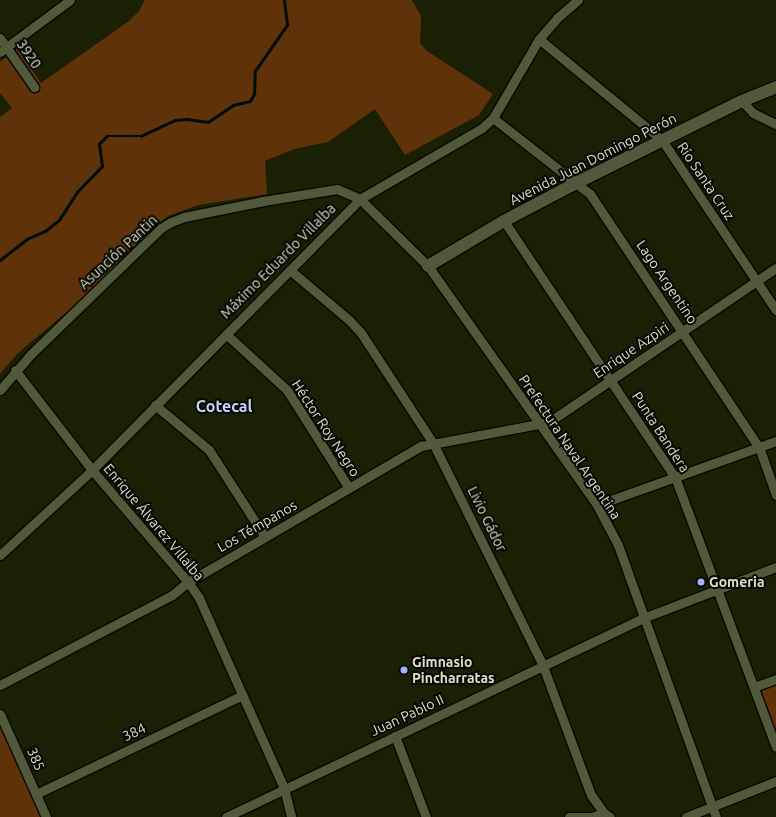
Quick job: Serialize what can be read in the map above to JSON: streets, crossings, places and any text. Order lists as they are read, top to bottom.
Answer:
{
  "streets": {
    "street": [
      "3920",
      "Avenida Juan Domingo Perón",
      "Río Santa Cruz",
      "Asunción Pantin",
      "Máximo Eduardo Villalba",
      "Lago Argentino",
      "Enrique Azpiri",
      "Héctor Roy Negro",
      "Punta Bandera",
      "Prefectura Naval Argentina",
      "Livio Gádor",
      "Enrique Álvarez Villalba",
      "Los Témpanos",
      "Juan Pablo II",
      "384",
      "385"
    ]
  },
  "crossings": [
    ["Avenida Juan Domingo Perón", "Río Santa Cruz"],
    ["Avenida Juan Domingo Perón", "Lago Argentino"],
    ["Avenida Juan Domingo Perón", "Punta Bandera"],
    ["Avenida Juan Domingo Perón", "Prefectura Naval Argentina"],
    ["Río Santa Cruz", "Máximo Eduardo Villalba"],
    ["Río Santa Cruz", "Enrique Azpiri"],
    ["Asunción Pantin", "Máximo Eduardo Villalba"],
    ["Asunción Pantin", "Prefectura Naval Argentina"],
    ["Asunción Pantin", "Enrique Álvarez Villalba"],
    ["Máximo Eduardo Villalba", "Lago Argentino"],
    ["Máximo Eduardo Villalba", "Héctor Roy Negro"],
    ["Máximo Eduardo Villalba", "Prefectura Naval Argentina"],
    ["Máximo Eduardo Villalba", "Livio Gádor"],
    ["Máximo Eduardo Villalba", "Enrique Álvarez Villalba"],
    ["Lago Argentino", "Enrique Azpiri"],
    ["Enrique Azpiri", "Punta Bandera"],
    ["Enrique Azpiri", "Prefectura Naval Argentina"],
    ["Enrique Azpiri", "Los Témpanos"],
    ["Héctor Roy Negro", "Los Témpanos"],
    ["Punta Bandera", "Juan Pablo II"],
    ["Prefectura Naval Argentina", "Los Témpanos"],
    ["Prefectura Naval Argentina", "Juan Pablo II"],
    ["Livio Gádor", "Los Témpanos"],
    ["Livio Gádor", "Juan Pablo II"],
    ["Enrique Álvarez Villalba", "Los Témpanos"],
    ["Enrique Álvarez Villalba", "Juan Pablo II"],
    ["Enrique Álvarez Villalba", "384"],
    ["384", "385"]
  ],
  "districts": ["Cotecal"],
  "places": ["Gomeria", "Gimnasio Pincharratas"]
}
